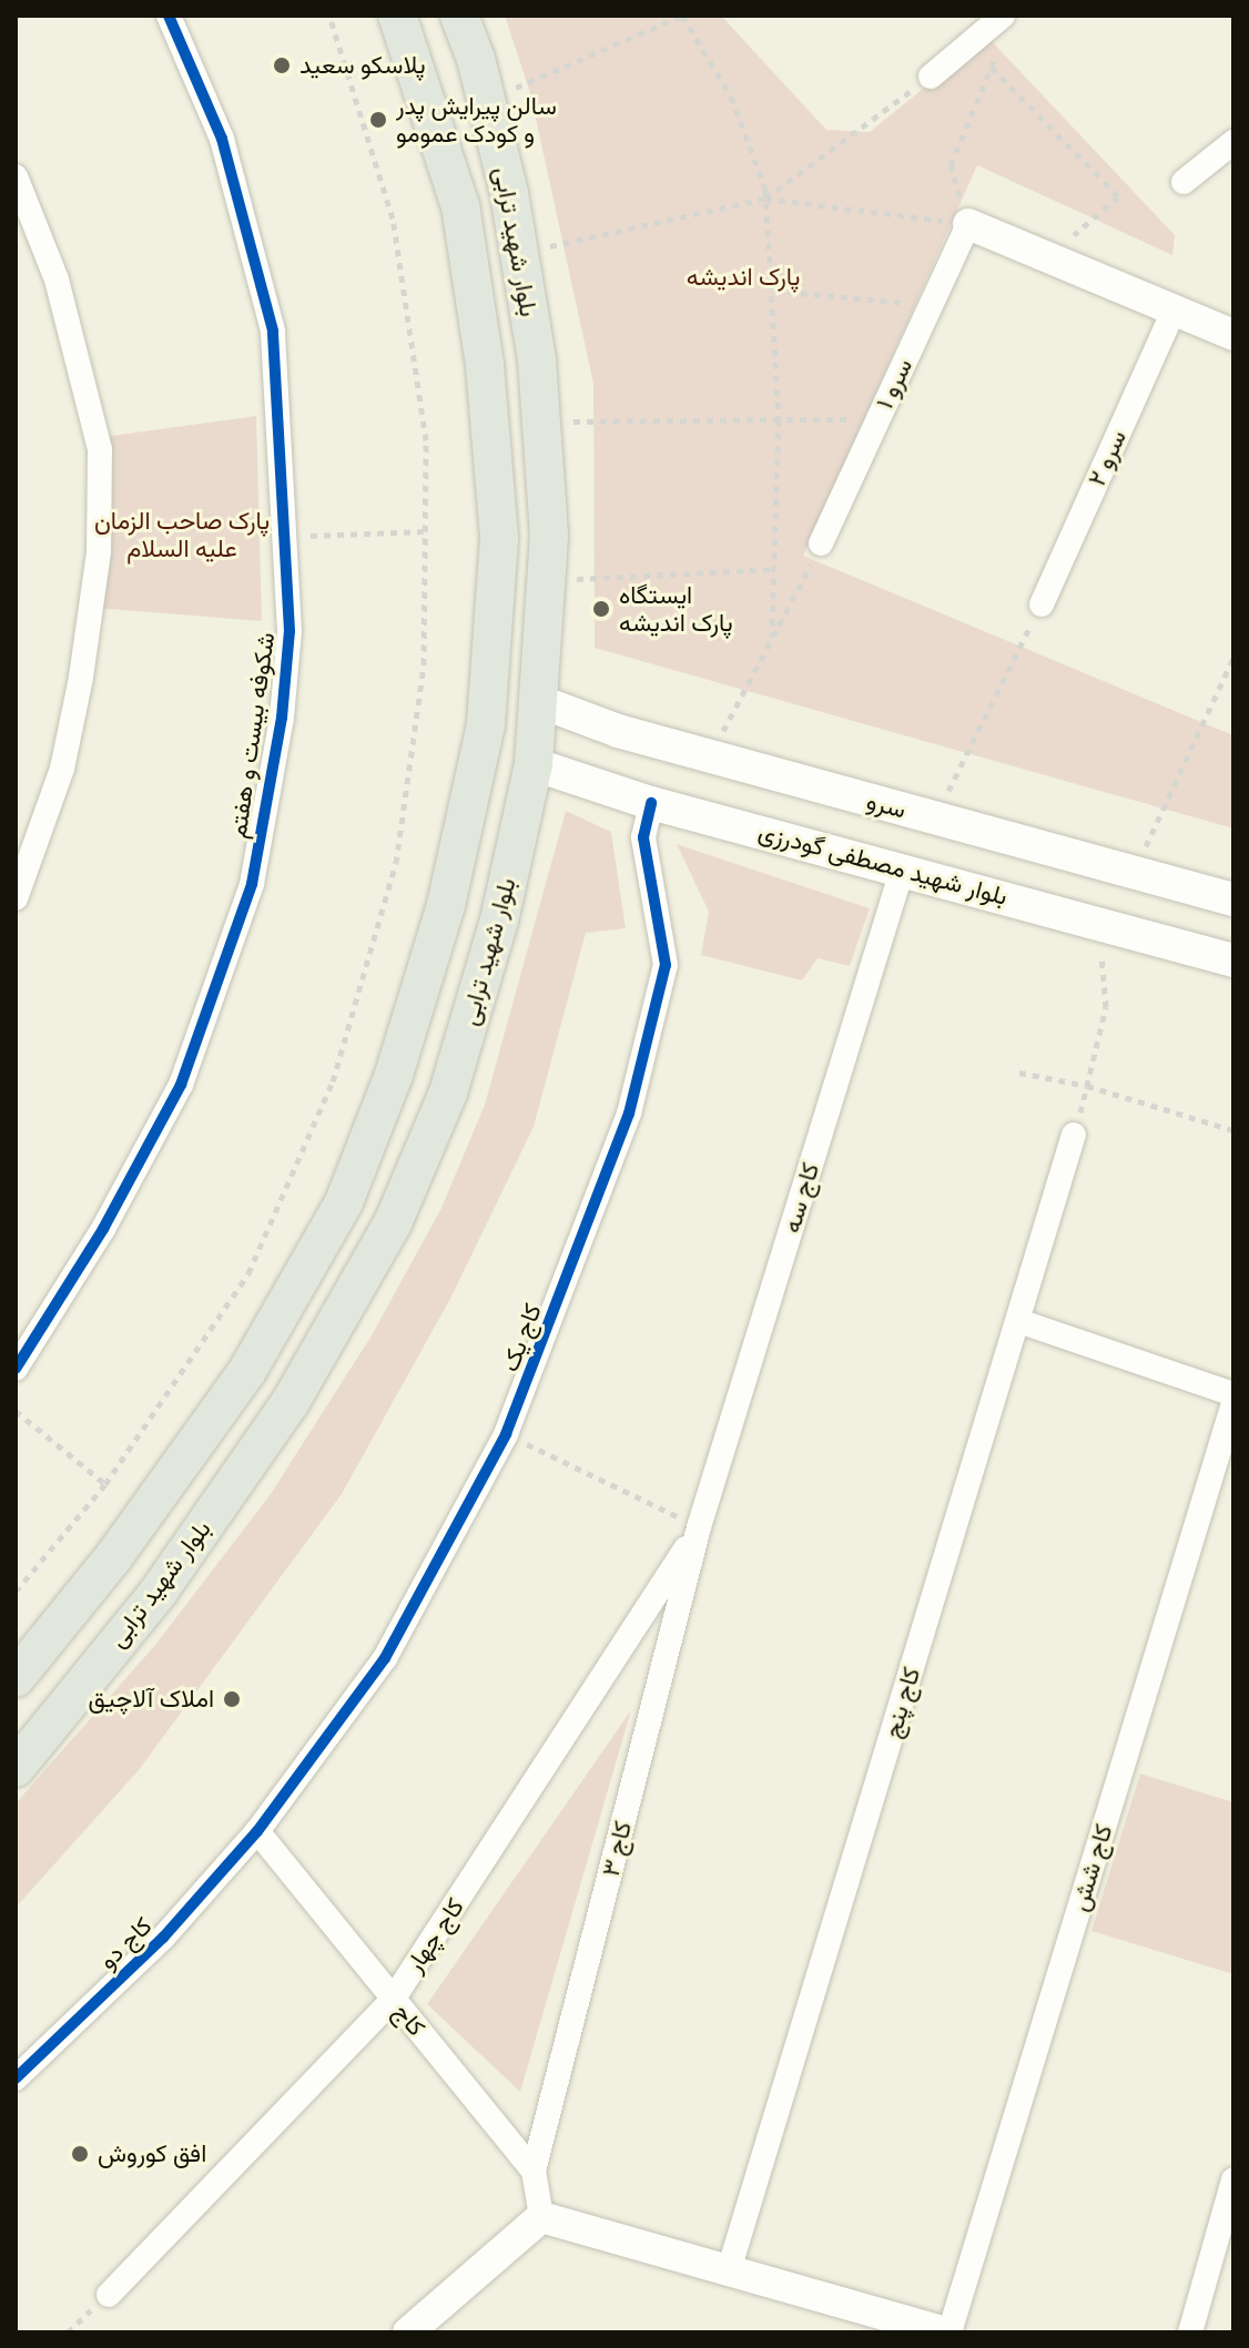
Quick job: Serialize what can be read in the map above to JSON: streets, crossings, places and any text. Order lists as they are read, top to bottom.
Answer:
{
  "streets": {
    "main road": ["بلوار شهید ترابی", "سرو", "بلوار شهید مصطفی گودرزی"],
    "street": [
      "سرو ۱",
      "سرو ۲",
      "شکوفه بیست و هفتم",
      "کاج سه",
      "کاج یک",
      "کاج پنج",
      "کاج ۳",
      "کاج شش",
      "کاج چهار",
      "کاج دو",
      "کاج"
    ]
  },
  "crossings": [
    ["بلوار شهید ترابی", "سرو"],
    ["بلوار شهید ترابی", "بلوار شهید مصطفی گودرزی"],
    ["بلوار شهید مصطفی گودرزی", "کاج سه"],
    ["بلوار شهید مصطفی گودرزی", "کاج یک"],
    ["کاج سه", "کاج ۳"],
    ["کاج سه", "کاج چهار"],
    ["کاج یک", "کاج دو"],
    ["کاج یک", "کاج"],
    ["کاج ۳", "کاج چهار"],
    ["کاج ۳", "کاج"],
    ["کاج چهار", "کاج"],
    ["کاج دو", "کاج"]
  ],
  "parks": ["پارک اندیشه", "پارک صاحب الزمان علیه السلام"],
  "places": [
    "پلاسکو سعید",
    "سالن پیرایش پدر و کودک عمومو",
    "ایستگاه پارک اندیشه",
    "املاک آلاچیق",
    "افق کوروش"
  ]
}
